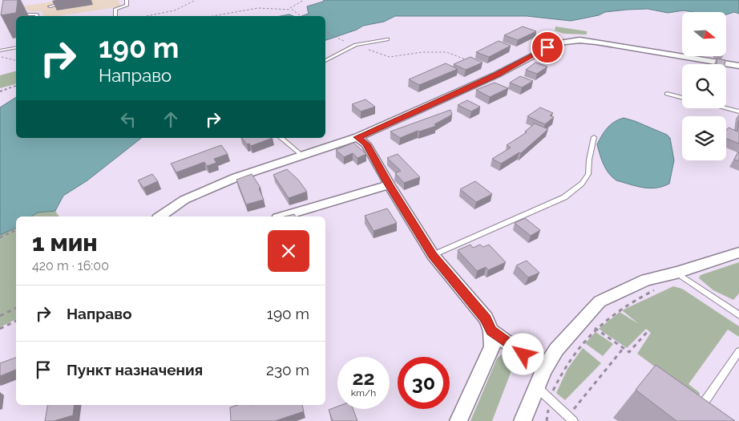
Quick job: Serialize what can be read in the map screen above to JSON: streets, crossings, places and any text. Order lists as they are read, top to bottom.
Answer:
{
  "north": "right",
  "page": {
    "turn": ["190 m", "Направо"],
    "heading": ["1 мин", "420 m · 16:00"],
    "list": [
      {
        "name": "Направо",
        "value": "190 m"
      },
      {
        "name": "Пункт назначения",
        "value": "230 m"
      }
    ],
    "speed": "22 km/h",
    "limit": "30"
  }
}
